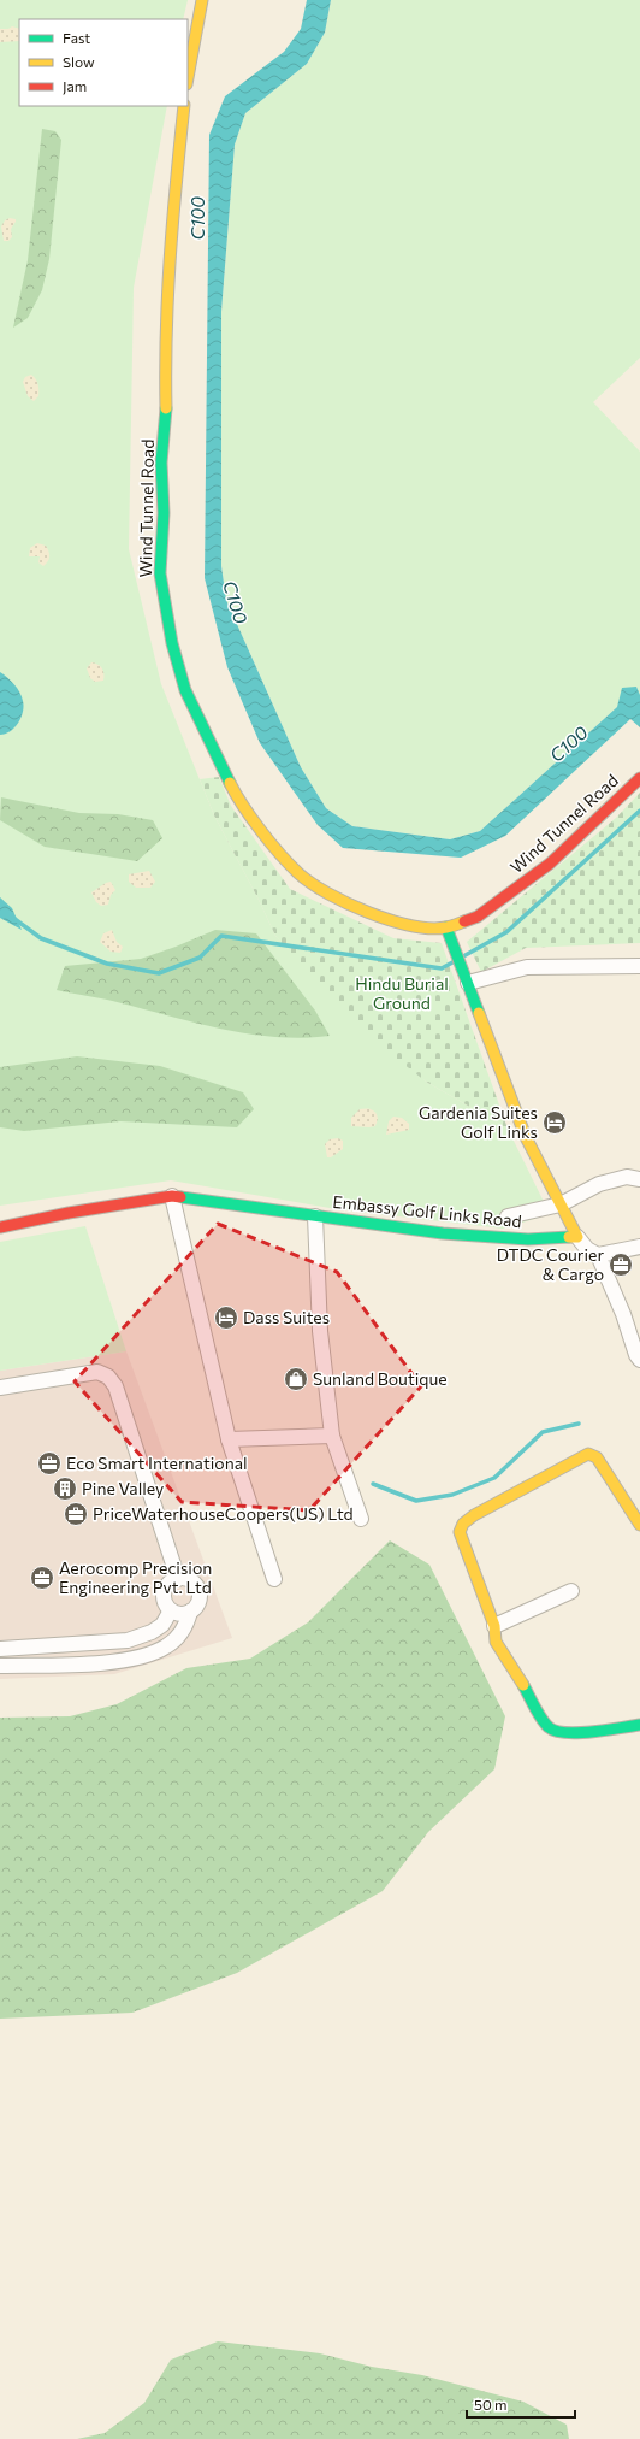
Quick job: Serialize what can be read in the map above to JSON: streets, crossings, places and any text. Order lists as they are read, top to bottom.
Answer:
{
  "streets": {
    "street": ["Wind Tunnel Road", "Embassy Golf Links Road"]
  },
  "water": ["C100"],
  "parks": ["Hindu Burial Ground"],
  "places": {
    "hotel": ["Gardenia Suites Golf Links", "Dass Suites"],
    "office": [
      "DTDC Courier & Cargo",
      "Eco Smart International",
      "PriceWaterhouseCoopers(US) Ltd",
      "Aerocomp Precision Engineering Pvt. Ltd"
    ],
    "shop": ["Sunland Boutique"],
    "building": ["Pine Valley"]
  },
  "legend": ["Fast", "Slow", "Jam"],
  "scale_bar": "50 m"
}
